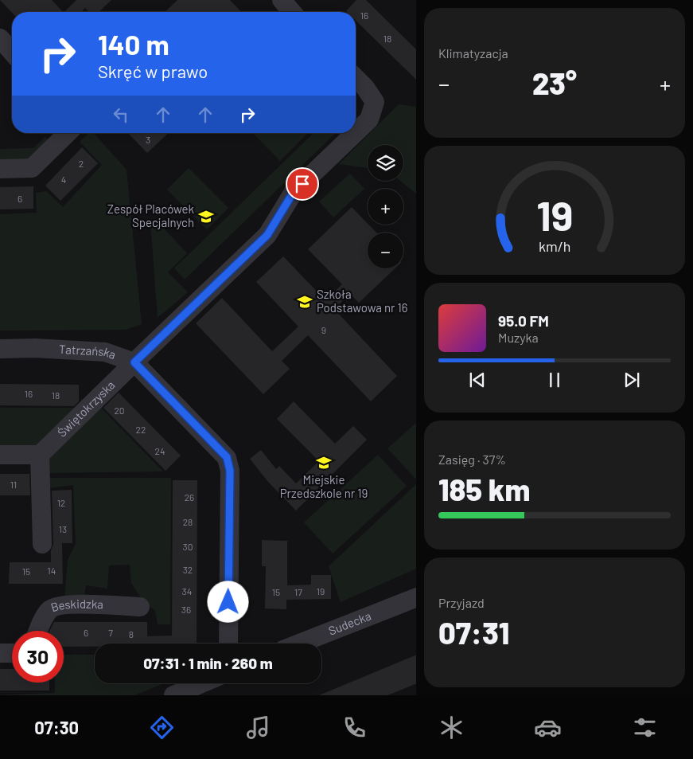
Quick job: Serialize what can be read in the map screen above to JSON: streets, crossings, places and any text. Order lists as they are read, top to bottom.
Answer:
{
  "streets": {
    "street": [
      "Tatrzańska",
      "Świętokrzyska",
      "Beskidzka",
      "Sudecka"
    ]
  },
  "crossings": [
    ["Tatrzańska", "Świętokrzyska"]
  ],
  "places": {
    "school or university": ["Zespół Placówek Specjalnych", "Szkoła Podstawowa nr 16", "Miejskie Przedszkole nr 19"]
  },
  "house_numbers": [
    "16",
    "18",
    "3",
    "2",
    "4",
    "6",
    "9",
    "16",
    "18",
    "20",
    "22",
    "24",
    "11",
    "26",
    "12",
    "28",
    "13",
    "30",
    "32",
    "14",
    "15",
    "34",
    "19",
    "15",
    "17",
    "36",
    "6",
    "7",
    "8"
  ],
  "page": {
    "tile": [
      "Klimatyzacja",
      ["Zasięg · 37%", "185 km"],
      ["Przyjazd", "07:31"]
    ],
    "turn": ["140 m", "Skręć w prawo"],
    "heat": ["−", "23°", "+"],
    "map_buttons": ["+", "−"],
    "song": ["95.0 FM", "Muzyka"],
    "limit": "30",
    "trip": "07:31 · 1 min · 260 m",
    "tabs": "07:30",
    "gauge": ["19", "km/h"]
  }
}
